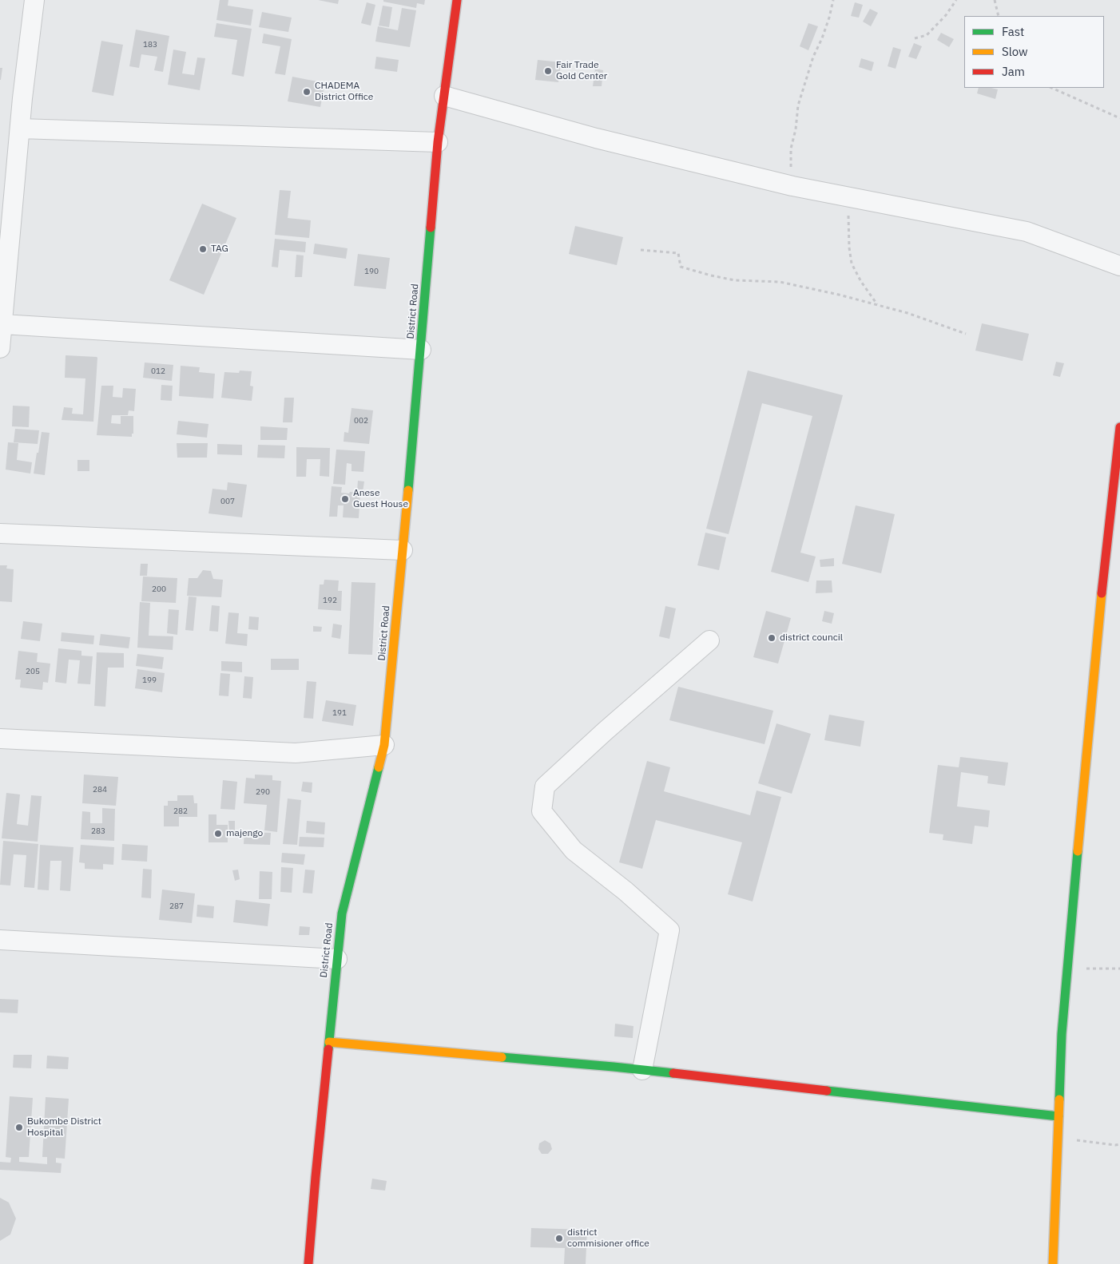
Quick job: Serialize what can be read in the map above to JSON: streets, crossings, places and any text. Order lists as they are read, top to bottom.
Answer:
{
  "streets": {
    "street": ["District Road"]
  },
  "places": [
    "Fair Trade Gold Center",
    "CHADEMA District Office",
    "TAG",
    "Anese Guest House",
    "district council",
    "majengo",
    "Bukombe District Hospital",
    "district commisioner office"
  ],
  "house_numbers": [
    "183",
    "190",
    "012",
    "002",
    "007",
    "200",
    "192",
    "205",
    "199",
    "191",
    "284",
    "290",
    "282",
    "283",
    "287"
  ],
  "legend": ["Fast", "Slow", "Jam"]
}
